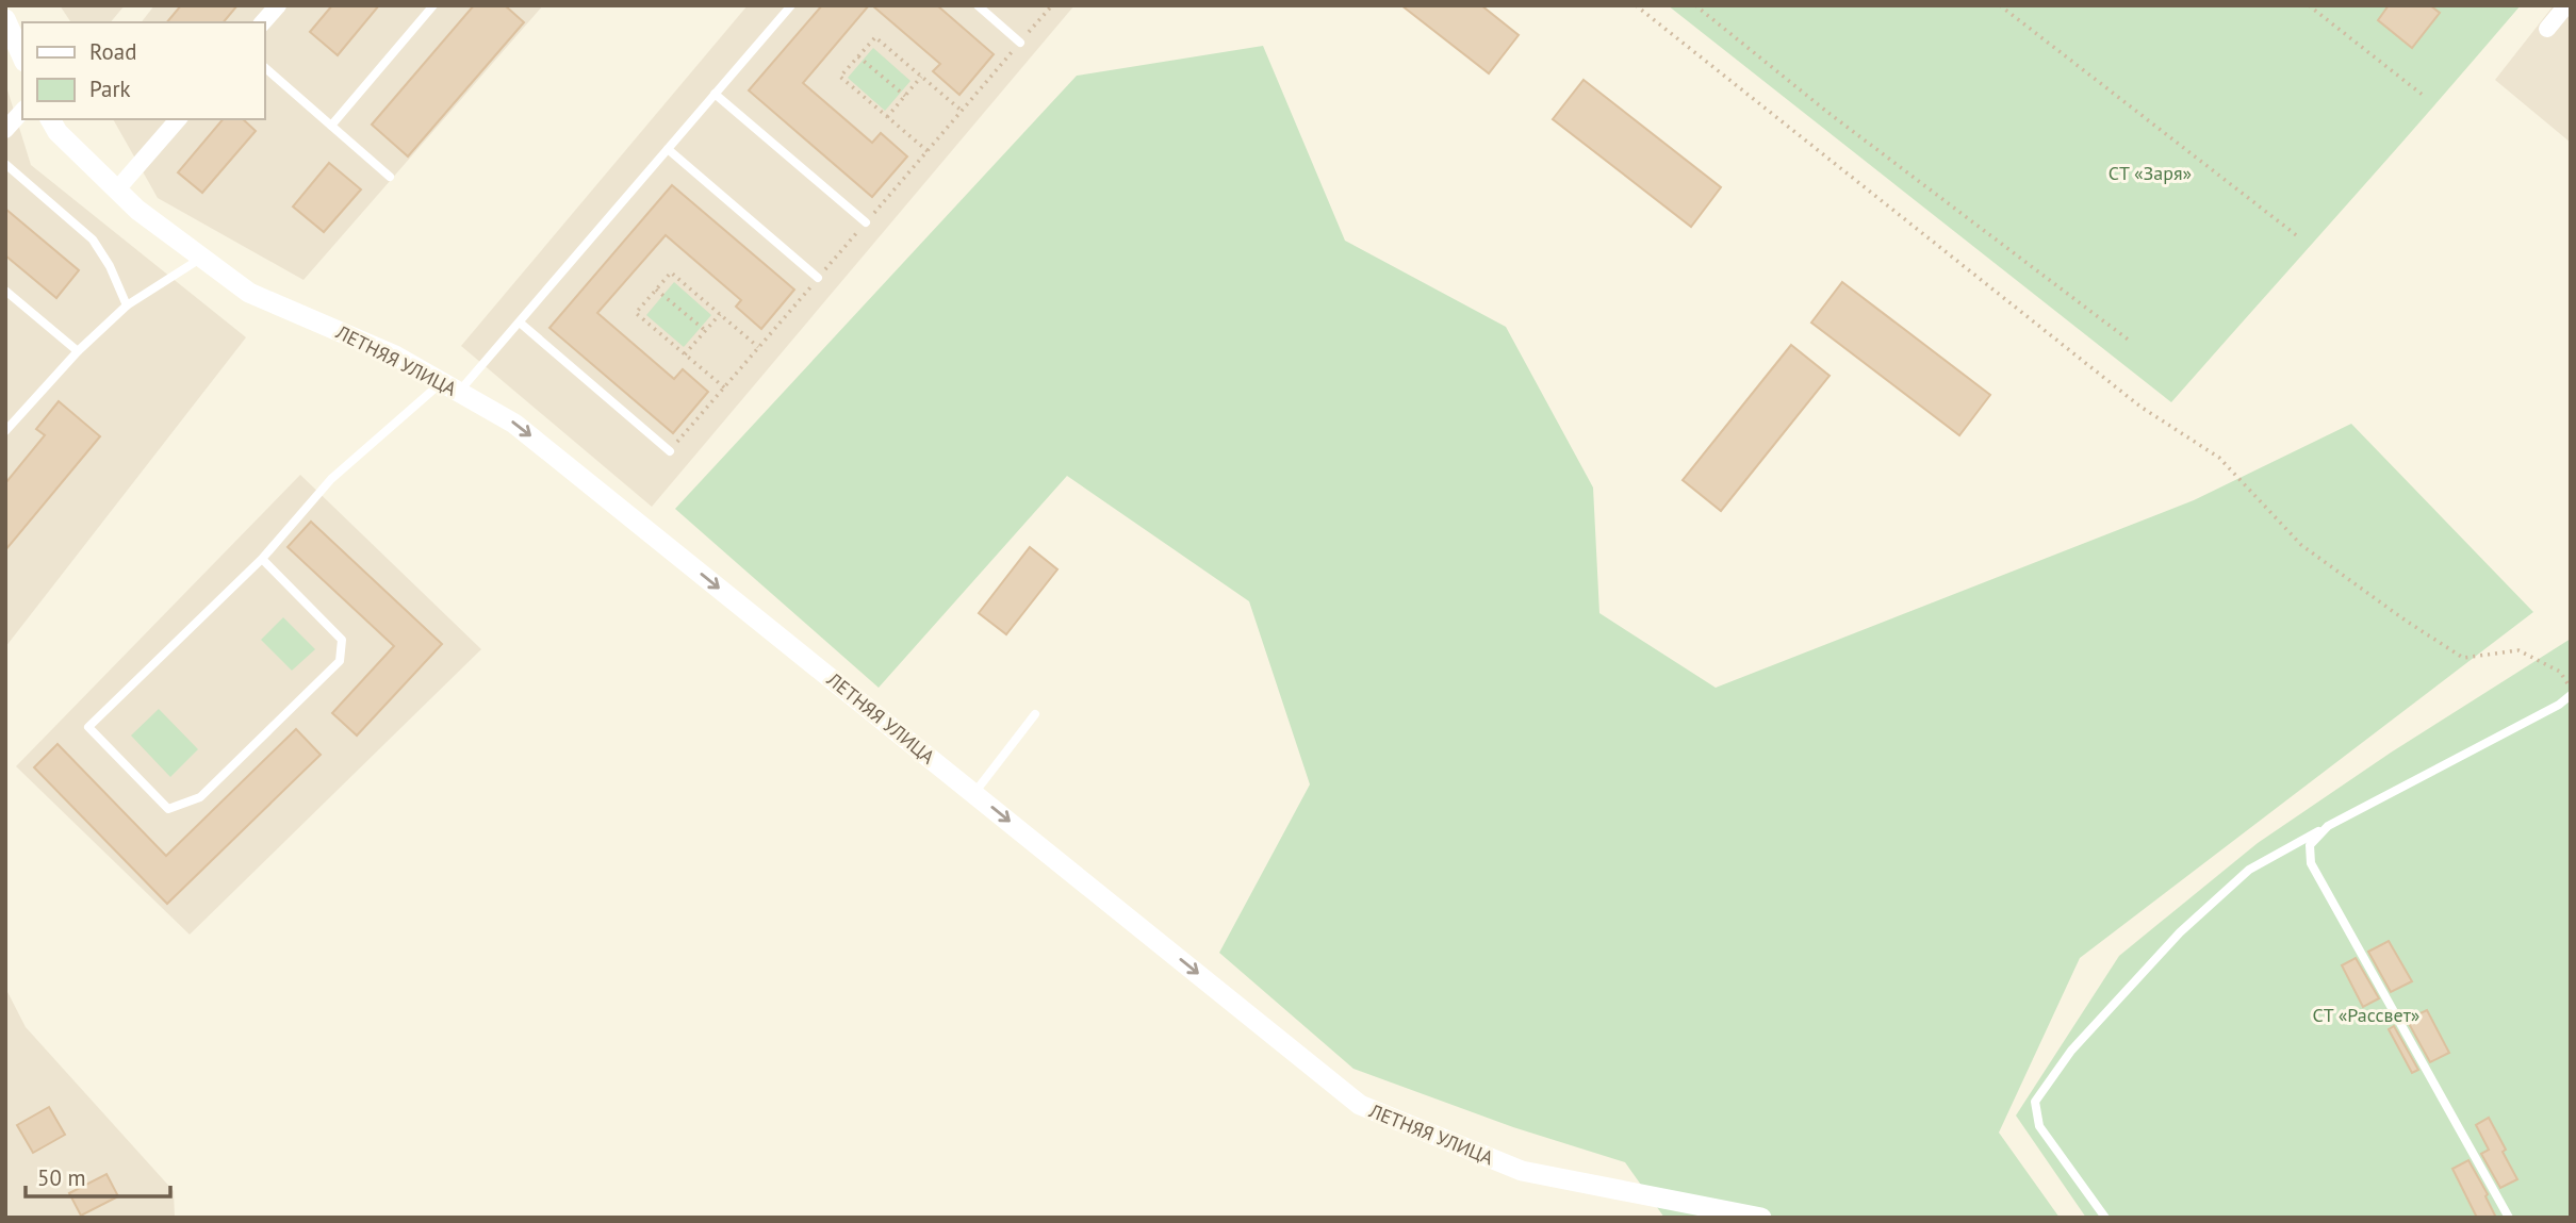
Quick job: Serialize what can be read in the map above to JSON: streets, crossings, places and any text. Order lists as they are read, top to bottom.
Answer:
{
  "streets": {
    "street": ["ЛЕТНЯЯ УЛИЦА"]
  },
  "one_way": ["ЛЕТНЯЯ УЛИЦА"],
  "parks": ["СТ «Заря»", "СТ «Рассвет»"],
  "legend": ["Road", "Park"],
  "scale_bar": "50 m"
}
